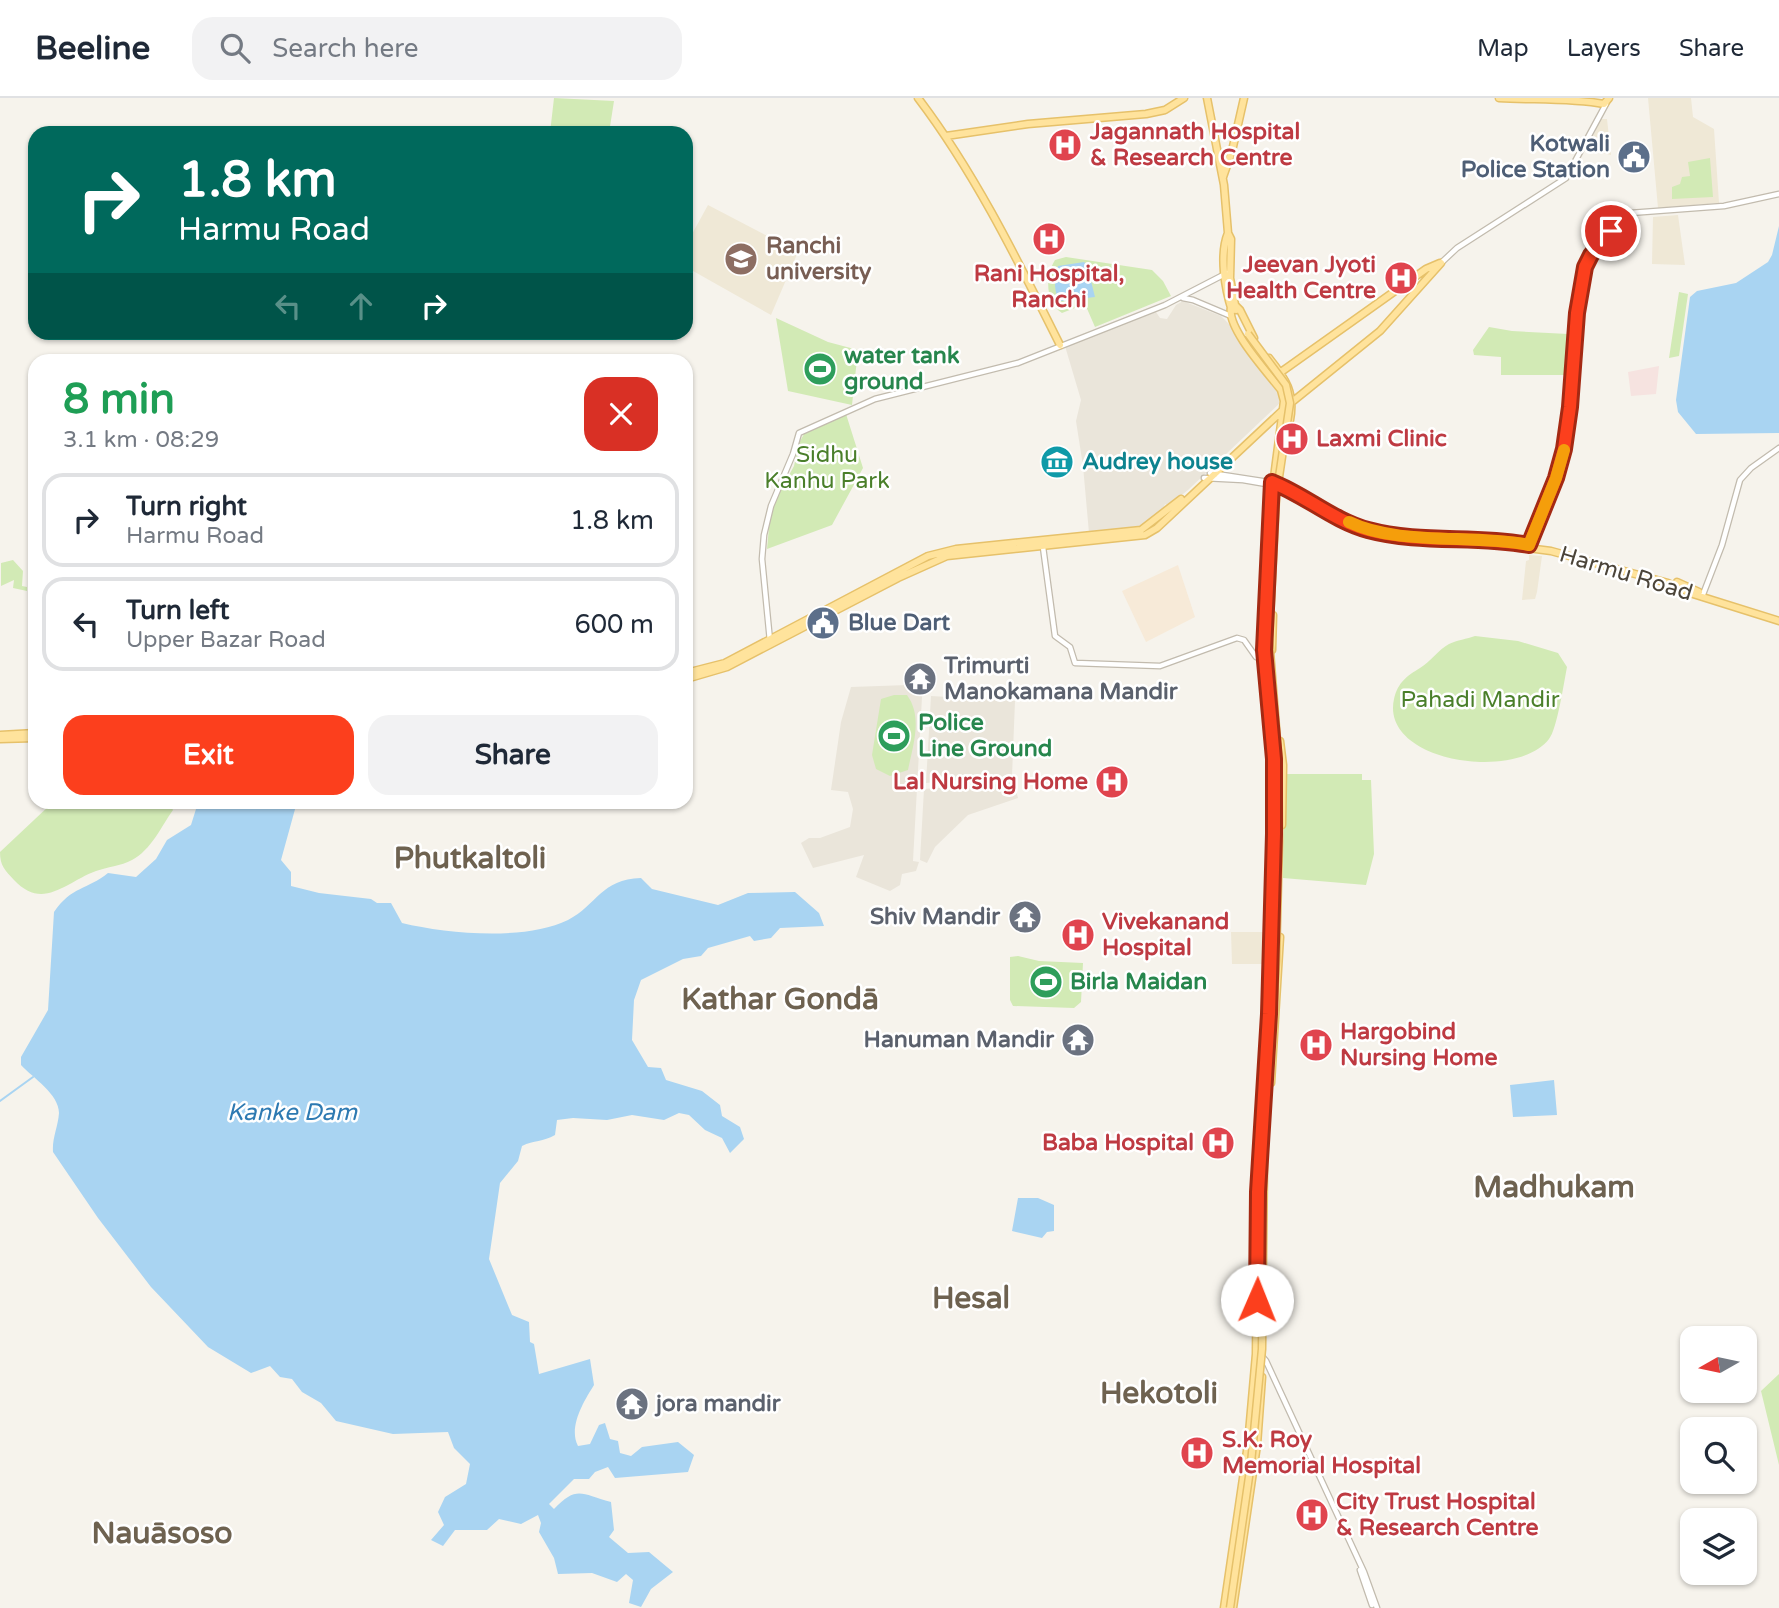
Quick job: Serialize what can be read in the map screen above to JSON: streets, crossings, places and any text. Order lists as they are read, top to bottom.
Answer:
{
  "streets": {
    "main road": ["Harmu Road"]
  },
  "districts": [
    "Phutkaltoli",
    "Kathar Gondā",
    "Madhukam",
    "Hesal",
    "Hekotoli",
    "Nauāsoso"
  ],
  "water": ["Kanke Dam"],
  "parks": ["Sidhu Kanhu Park", "Pahadi Mandir"],
  "places": {
    "hospital": [
      "Jagannath Hospital & Research Centre",
      "Rani Hospital, Ranchi",
      "Jeevan Jyoti Health Centre",
      "Laxmi Clinic",
      "Lal Nursing Home",
      "Vivekanand Hospital",
      "Hargobind Nursing Home",
      "Baba Hospital",
      "S.K. Roy Memorial Hospital",
      "City Trust Hospital & Research Centre"
    ],
    "public building": ["Kotwali Police Station", "Blue Dart"],
    "school or university": ["Ranchi university"],
    "sports": ["water tank ground", "Police Line Ground", "Birla Maidan"],
    "museum": ["Audrey house"],
    "temple": [
      "Trimurti Manokamana Mandir",
      "Shiv Mandir",
      "Hanuman Mandir",
      "jora mandir"
    ]
  },
  "north": "left",
  "page": {
    "header": "Beeline",
    "search": "Search here",
    "nav": ["Map", "Layers", "Share"],
    "turn": ["1.8 km", "Harmu Road"],
    "heading": ["8 min", "3.1 km · 08:29"],
    "list": [
      {
        "name": "Turn right",
        "note": "Harmu Road",
        "value": "1.8 km"
      },
      {
        "name": "Turn left",
        "note": "Upper Bazar Road",
        "value": "600 m"
      }
    ],
    "buttons": ["Exit", "Share"]
  }
}
